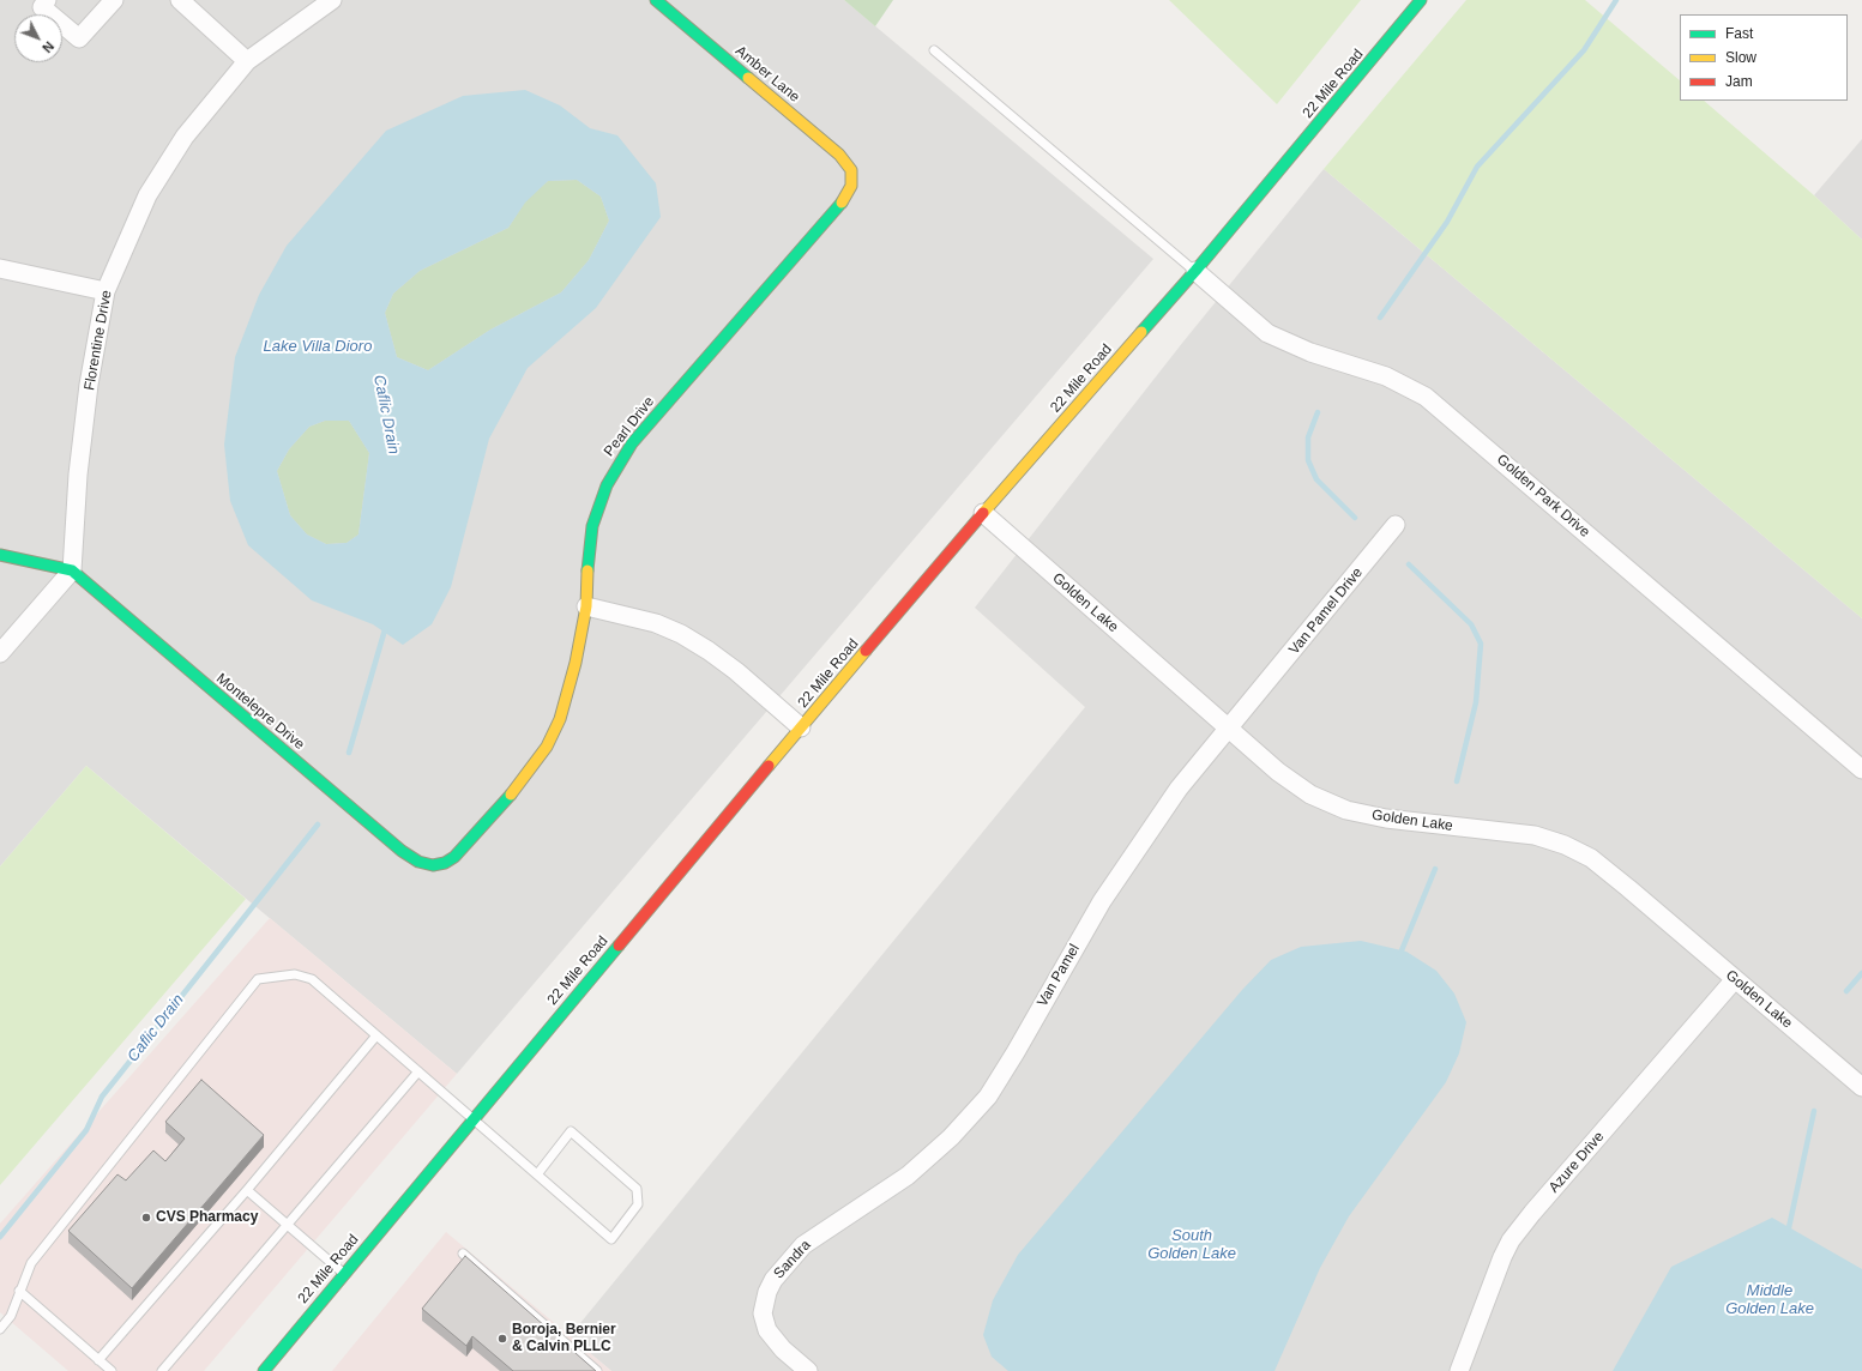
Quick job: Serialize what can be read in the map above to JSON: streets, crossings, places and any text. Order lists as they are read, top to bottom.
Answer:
{
  "streets": {
    "street": [
      "Amber Lane",
      "22 Mile Road",
      "Florentine Drive",
      "Pearl Drive",
      "Golden Park Drive",
      "Golden Lake",
      "Van Pamel Drive",
      "Montelepre Drive",
      "Van Pamel",
      "Azure Drive",
      "Sandra"
    ]
  },
  "crossings": [
    ["Amber Lane", "Pearl Drive"],
    ["22 Mile Road", "Golden Park Drive"],
    ["22 Mile Road", "Golden Lake"],
    ["Florentine Drive", "Montelepre Drive"],
    ["Pearl Drive", "Montelepre Drive"],
    ["Golden Lake", "Van Pamel"],
    ["Golden Lake", "Azure Drive"],
    ["Van Pamel Drive", "Van Pamel"],
    ["Van Pamel", "Sandra"]
  ],
  "water": [
    "Lake Villa Dioro",
    "Caflic Drain",
    "South Golden Lake",
    "Middle Golden Lake"
  ],
  "places": ["CVS Pharmacy", "Boroja, Bernier & Calvin PLLC"],
  "legend": ["Fast", "Slow", "Jam"],
  "north": "bottom right"
}
